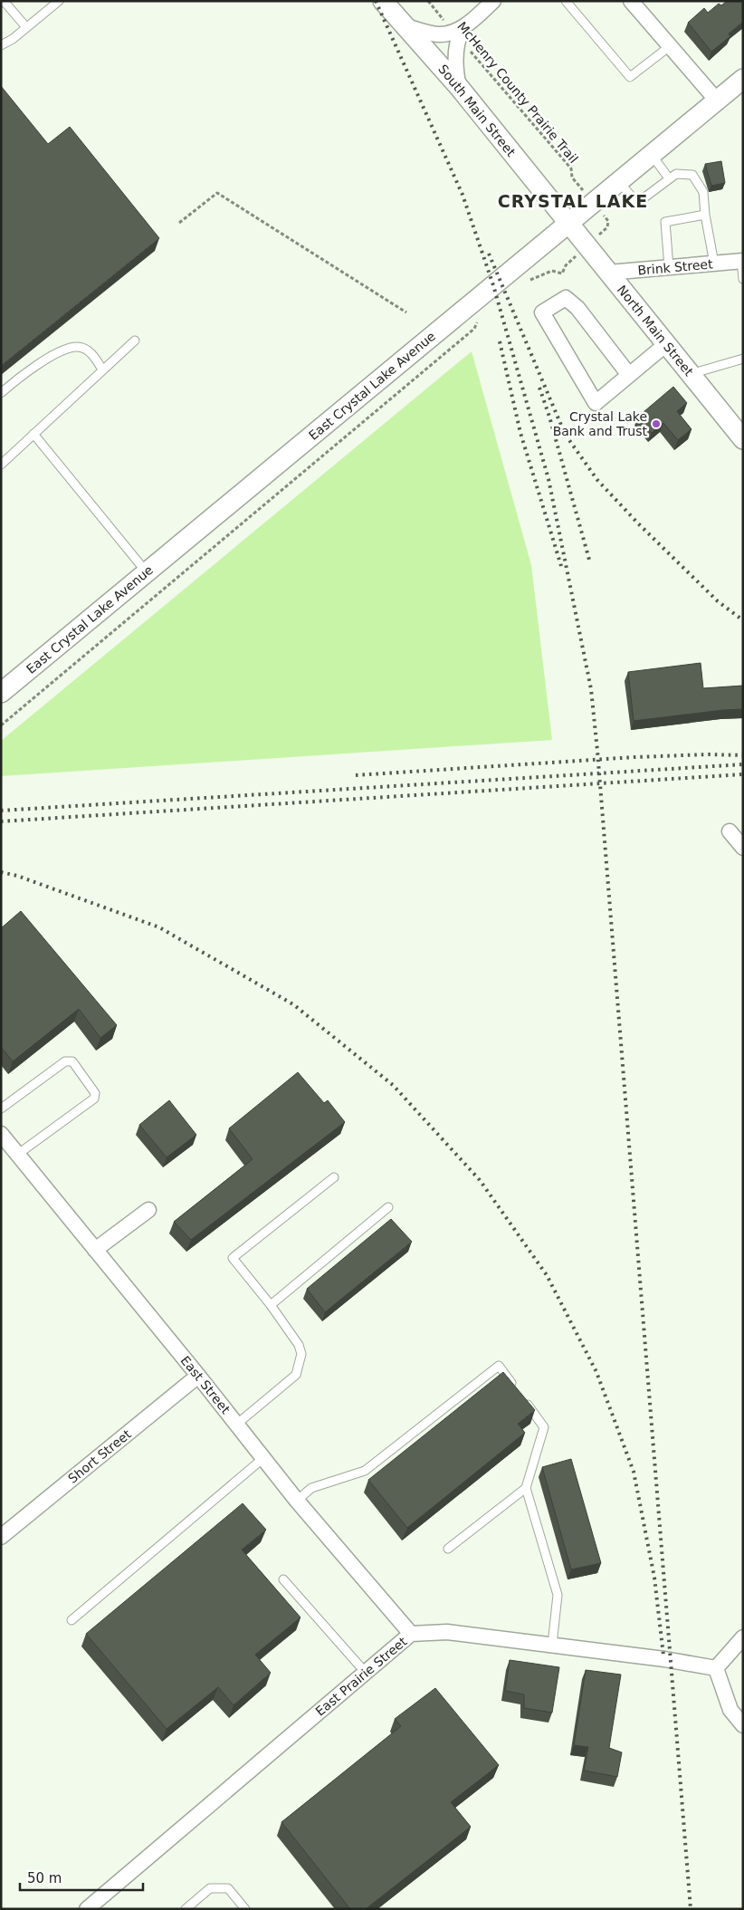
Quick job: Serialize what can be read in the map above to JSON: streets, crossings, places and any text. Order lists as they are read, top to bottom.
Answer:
{
  "streets": {
    "street": [
      "South Main Street",
      "Brink Street",
      "North Main Street",
      "East Crystal Lake Avenue",
      "East Street",
      "Short Street",
      "East Prairie Street"
    ],
    "path": ["McHenry County Prairie Trail"]
  },
  "crossings": [
    ["South Main Street", "North Main Street"],
    ["South Main Street", "East Crystal Lake Avenue"],
    ["Brink Street", "North Main Street"],
    ["North Main Street", "East Crystal Lake Avenue"],
    ["East Street", "Short Street"],
    ["East Street", "East Prairie Street"]
  ],
  "districts": ["CRYSTAL LAKE"],
  "places": ["Crystal Lake Bank and Trust"],
  "scale_bar": "50 m"
}
